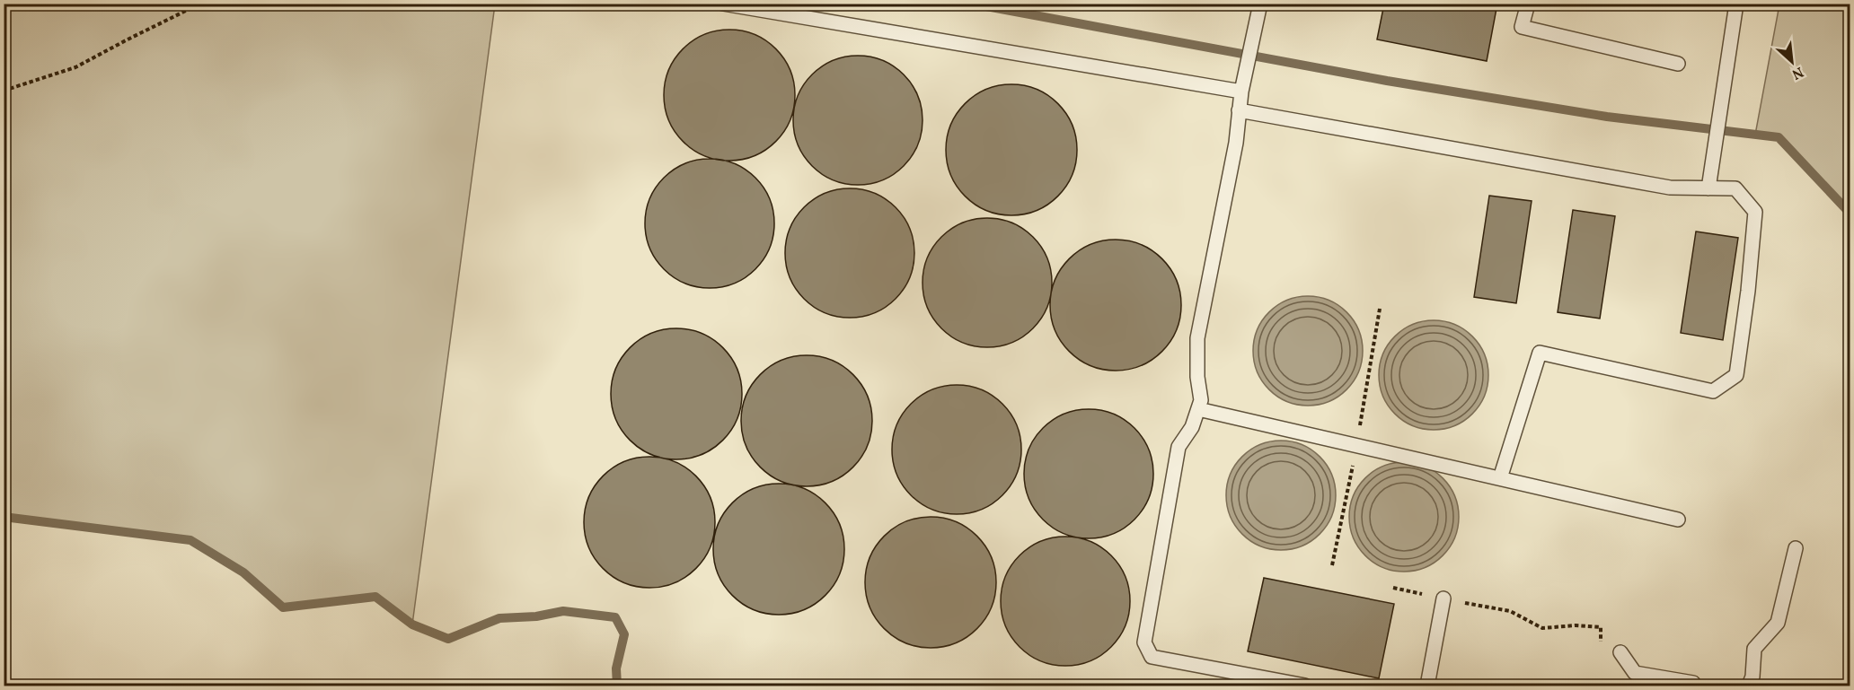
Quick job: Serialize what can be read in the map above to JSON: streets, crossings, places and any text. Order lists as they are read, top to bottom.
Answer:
{
  "north": "bottom right"
}
